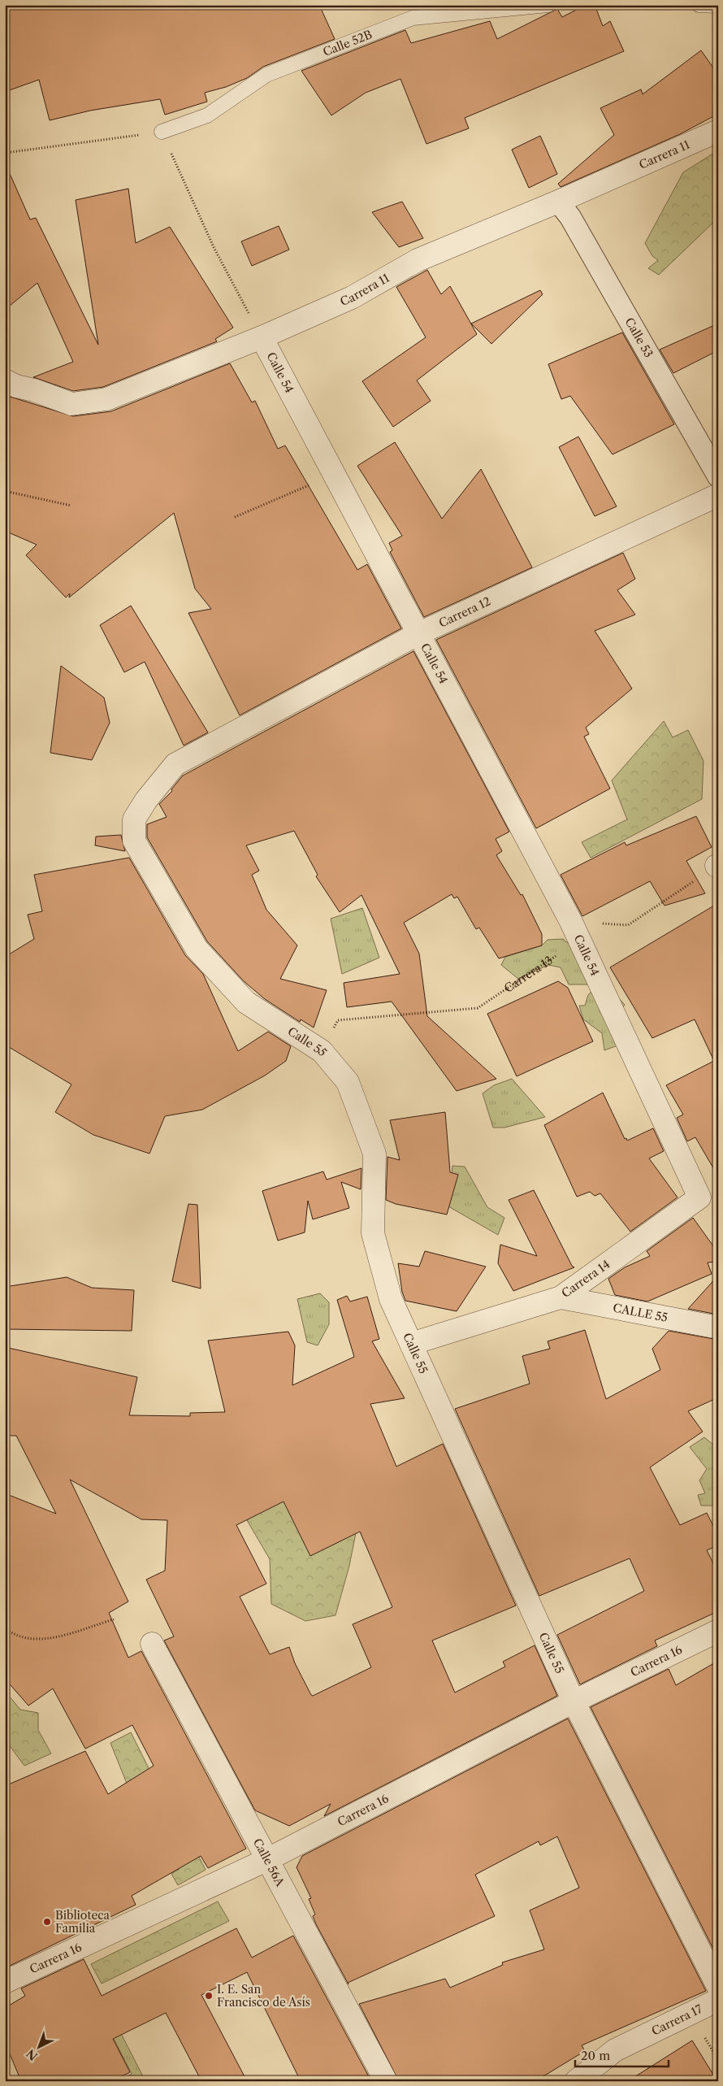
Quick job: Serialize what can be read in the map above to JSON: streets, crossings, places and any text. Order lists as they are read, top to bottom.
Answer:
{
  "streets": {
    "street": [
      "Carrera 11",
      "Calle 53",
      "Calle 54",
      "Carrera 12",
      "Calle 55",
      "Carrera 14",
      "CALLE 55",
      "Carrera 16",
      "Calle 56A",
      "Carrera 17"
    ],
    "lane": ["Calle 52B"],
    "path": ["Carrera 13"]
  },
  "crossings": [
    ["Carrera 11", "Calle 53"],
    ["Carrera 11", "Calle 54"],
    ["Calle 54", "Carrera 12"],
    ["Calle 54", "Carrera 13"],
    ["Calle 54", "Carrera 14"],
    ["Carrera 12", "Carrera 13"],
    ["Carrera 12", "Calle 55"],
    ["Carrera 13", "Calle 55"],
    ["Calle 55", "Carrera 14"],
    ["Calle 55", "Carrera 16"],
    ["Carrera 14", "CALLE 55"],
    ["Carrera 16", "Calle 56A"]
  ],
  "places": ["Biblioteca Familia", "I. E. San Francisco de Asís"],
  "scale_bar": "20 m",
  "north": "bottom left"
}
